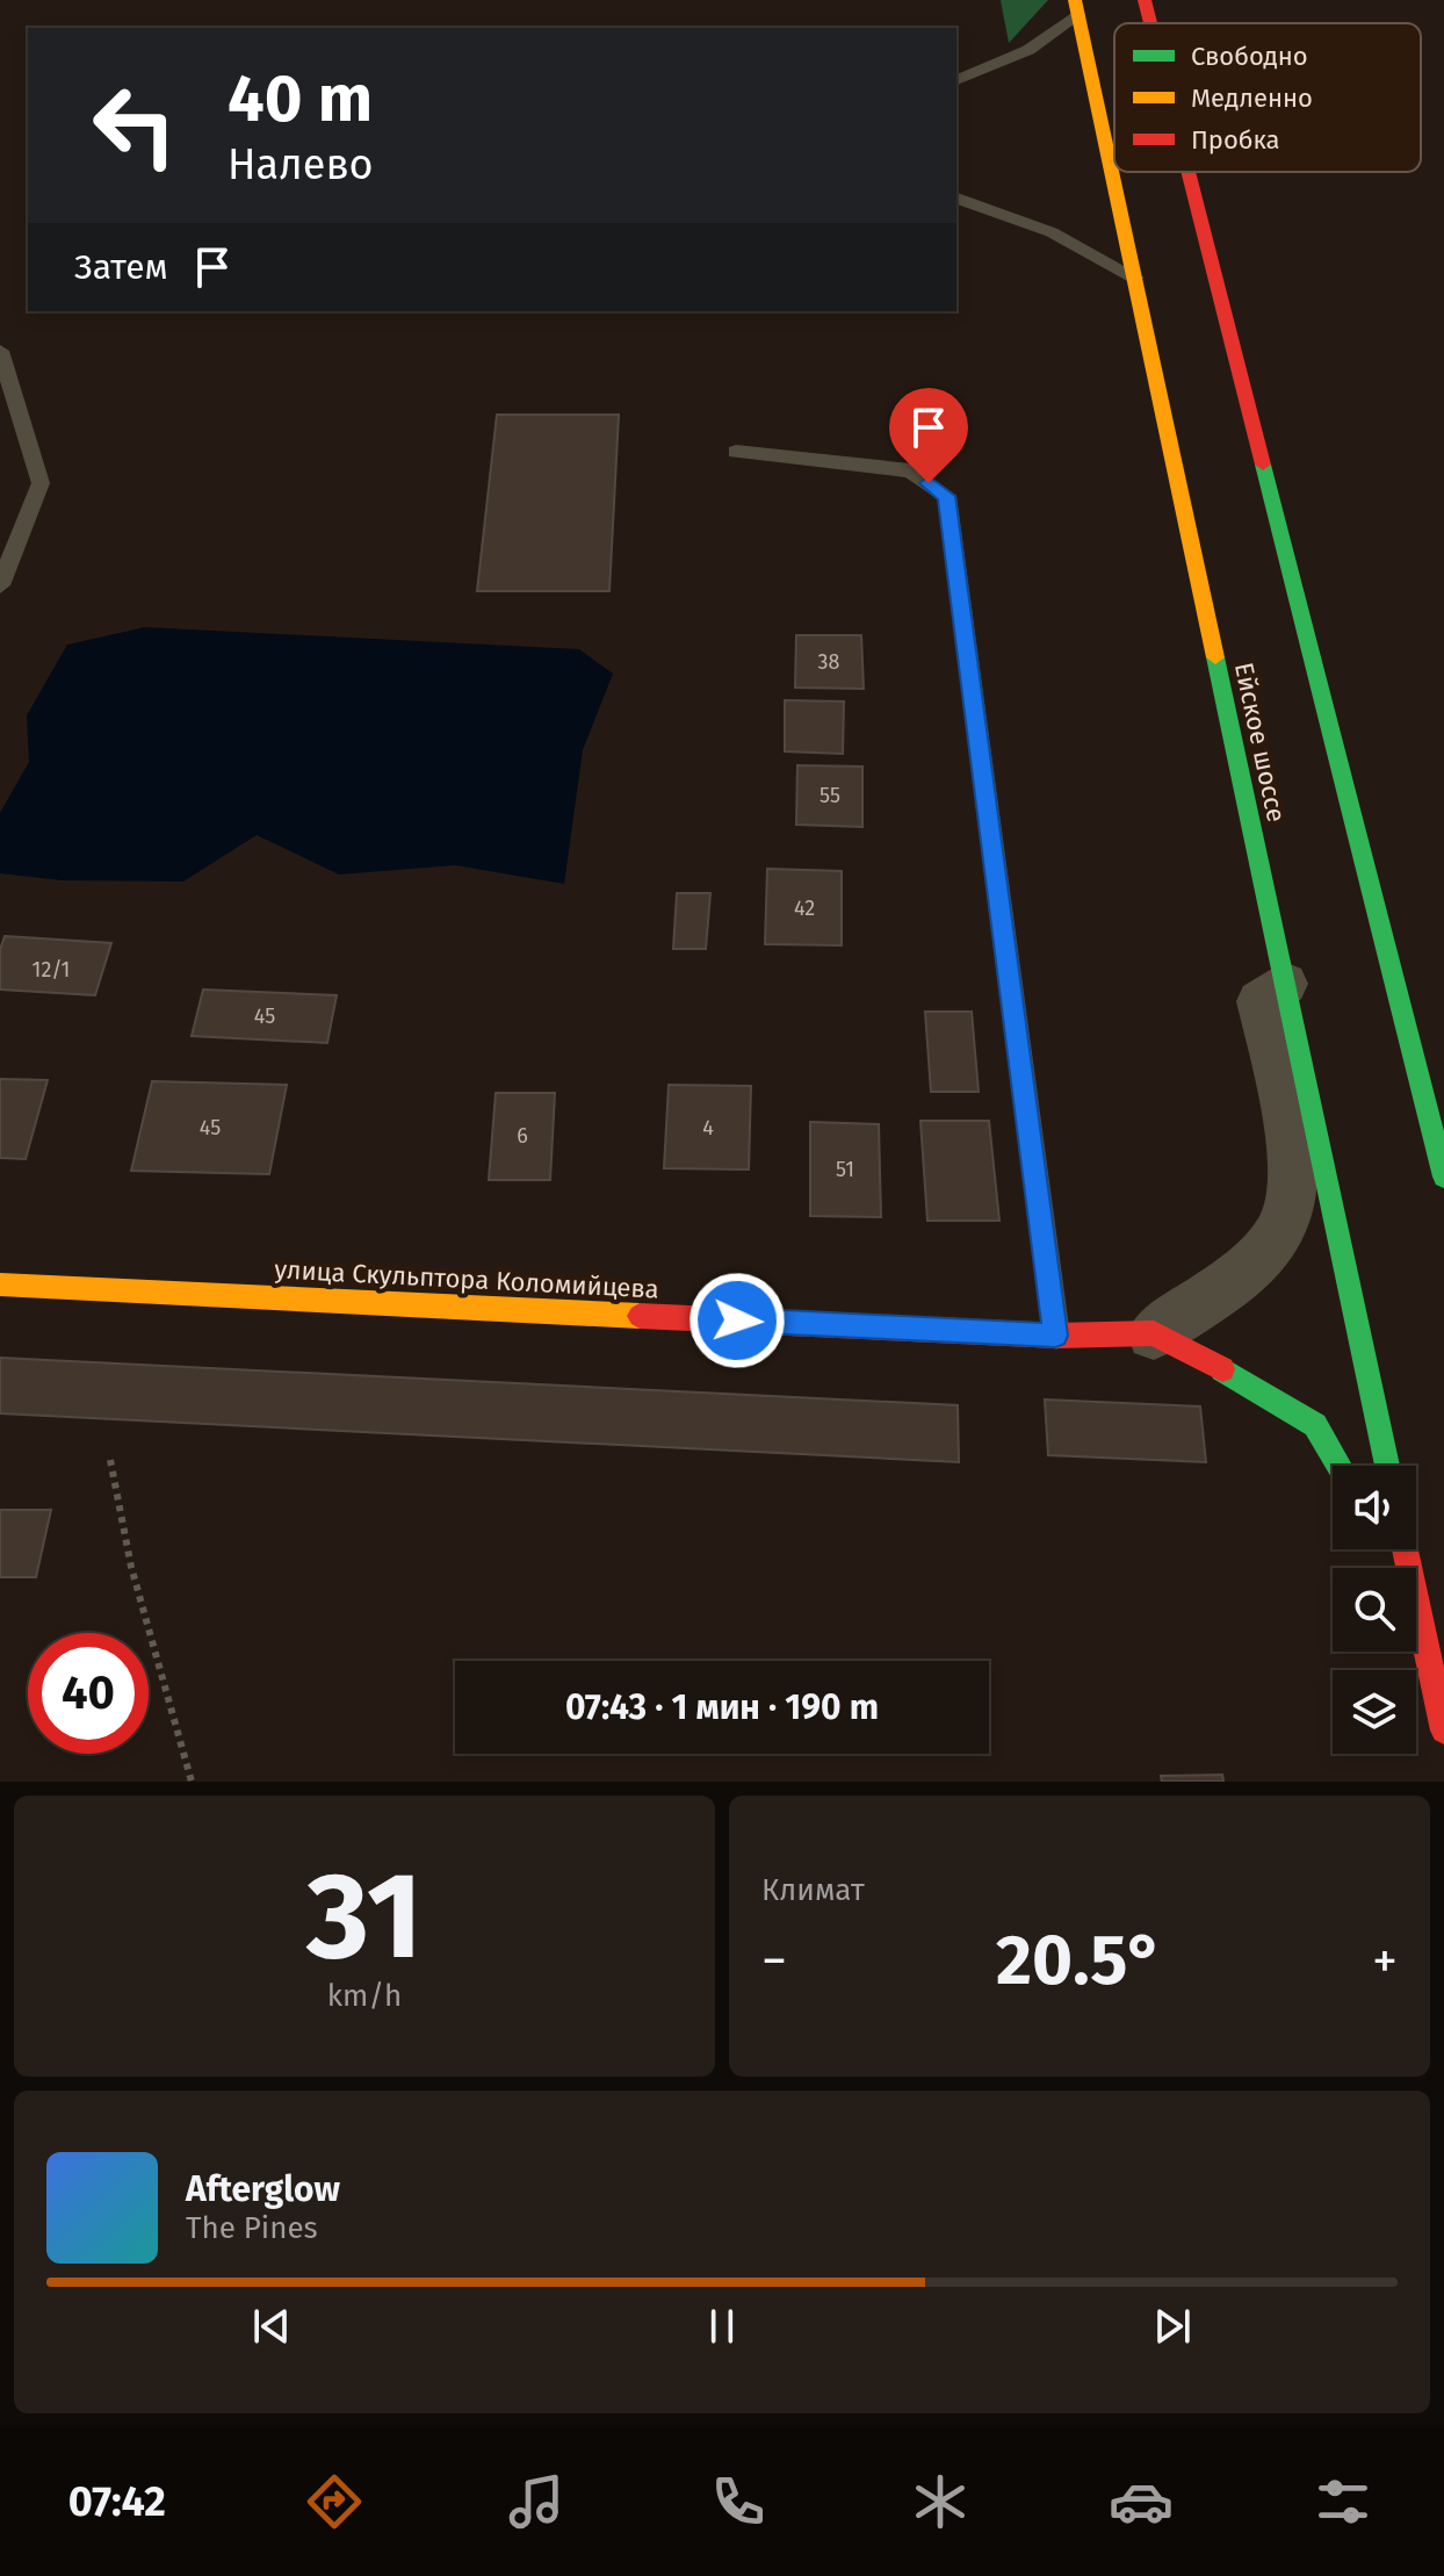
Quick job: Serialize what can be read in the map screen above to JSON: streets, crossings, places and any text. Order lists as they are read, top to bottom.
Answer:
{
  "streets": {
    "main road": ["Ейское шоссе", "улица Скульптора Коломийцева"]
  },
  "house_numbers": [
    "38",
    "55",
    "42",
    "12/1",
    "45",
    "45",
    "4",
    "6",
    "51"
  ],
  "legend": ["Свободно", "Медленно", "Пробка"],
  "page": {
    "turn": ["40 m", "Налево"],
    "then": "Затем",
    "limit": "40",
    "trip": "07:43 · 1 мин · 190 m",
    "tile": [
      ["31", "km/h"],
      "Климат"
    ],
    "heat": ["−", "20.5°", "+"],
    "song": ["Afterglow", "The Pines"],
    "tabs": "07:42"
  }
}
